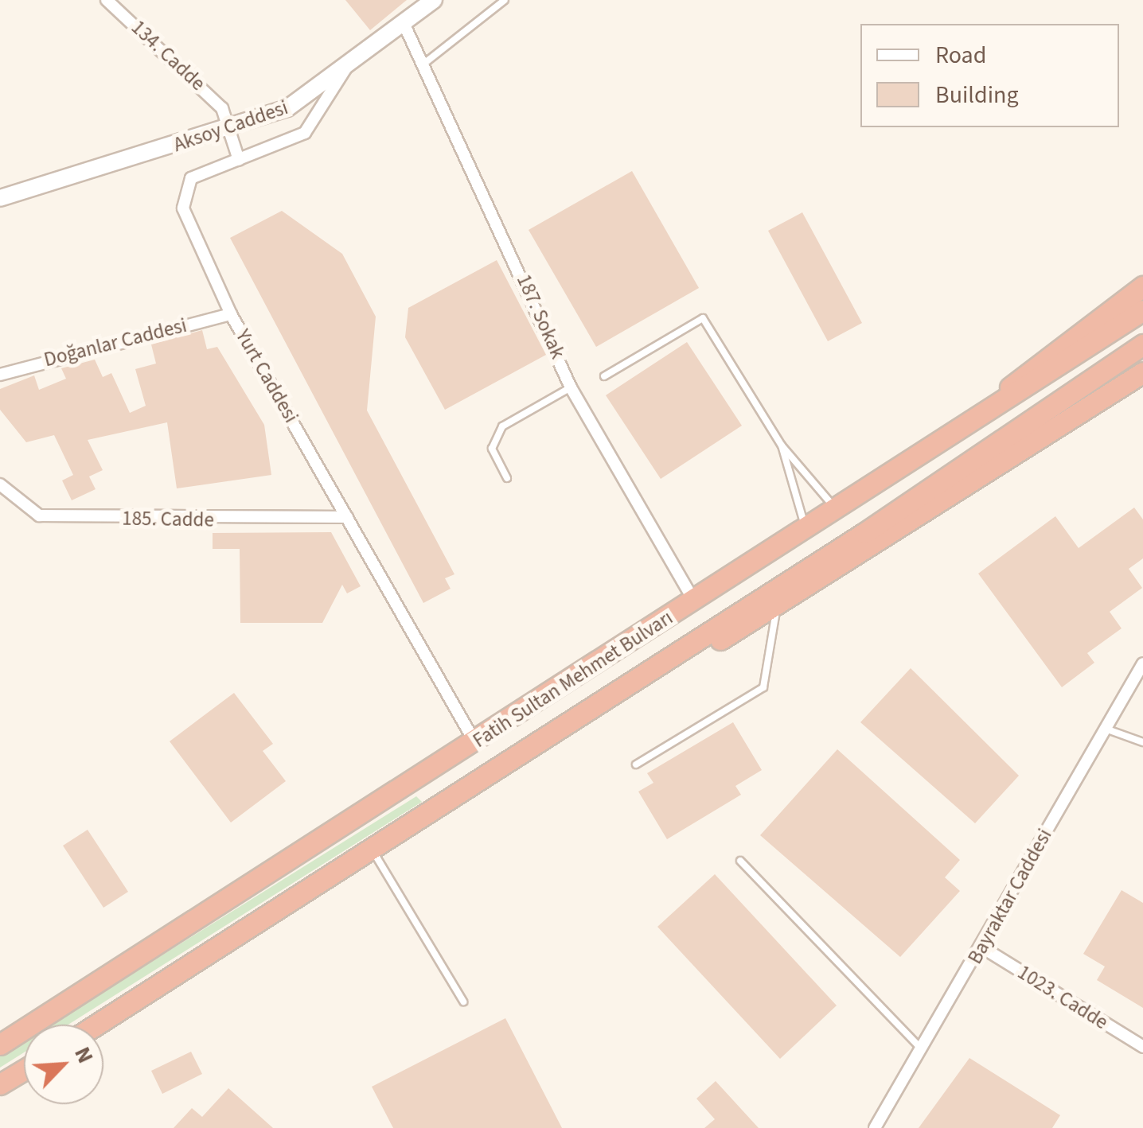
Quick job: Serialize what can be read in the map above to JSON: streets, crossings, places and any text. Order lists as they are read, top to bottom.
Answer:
{
  "streets": {
    "highway": ["Fatih Sultan Mehmet Bulvarı"],
    "street": [
      "134. Cadde",
      "Aksoy Caddesi",
      "187. Sokak",
      "Doğanlar Caddesi",
      "Yurt Caddesi",
      "185. Cadde",
      "Bayraktar Caddesi",
      "1023. Cadde"
    ]
  },
  "crossings": [
    ["134. Cadde", "Aksoy Caddesi"],
    ["134. Cadde", "Yurt Caddesi"],
    ["Aksoy Caddesi", "187. Sokak"],
    ["Aksoy Caddesi", "Yurt Caddesi"],
    ["187. Sokak", "Fatih Sultan Mehmet Bulvarı"],
    ["Doğanlar Caddesi", "Yurt Caddesi"],
    ["Yurt Caddesi", "185. Cadde"],
    ["Yurt Caddesi", "Fatih Sultan Mehmet Bulvarı"],
    ["Bayraktar Caddesi", "1023. Cadde"]
  ],
  "legend": ["Road", "Building"],
  "north": "top right"
}
